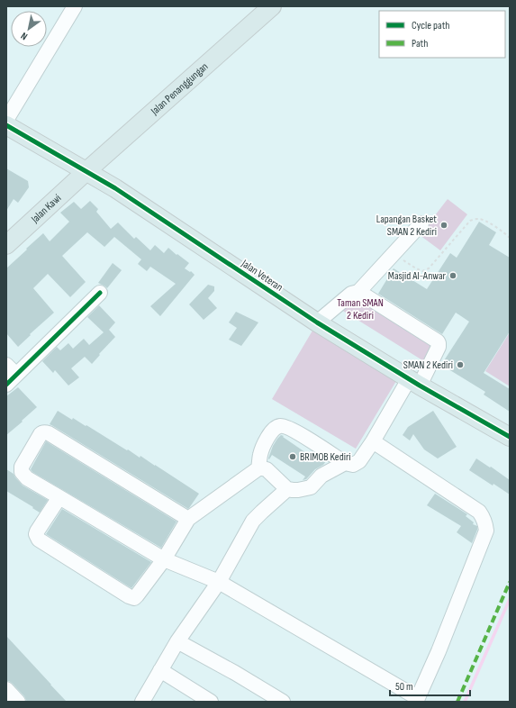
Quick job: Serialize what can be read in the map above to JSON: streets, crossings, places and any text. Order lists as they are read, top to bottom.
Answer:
{
  "streets": {
    "main road": ["Jalan Penanggungan", "Jalan Kawi", "Jalan Veteran"]
  },
  "crossings": [
    ["Jalan Penanggungan", "Jalan Kawi"],
    ["Jalan Penanggungan", "Jalan Veteran"],
    ["Jalan Kawi", "Jalan Veteran"]
  ],
  "parks": ["Taman SMAN 2 Kediri"],
  "places": [
    "Lapangan Basket SMAN 2 Kediri",
    "Masjid Al-Anwar",
    "SMAN 2 Kediri",
    "BRIMOB Kediri"
  ],
  "legend": ["Cycle path", "Path"],
  "scale_bar": "50 m",
  "north": "bottom left"
}
